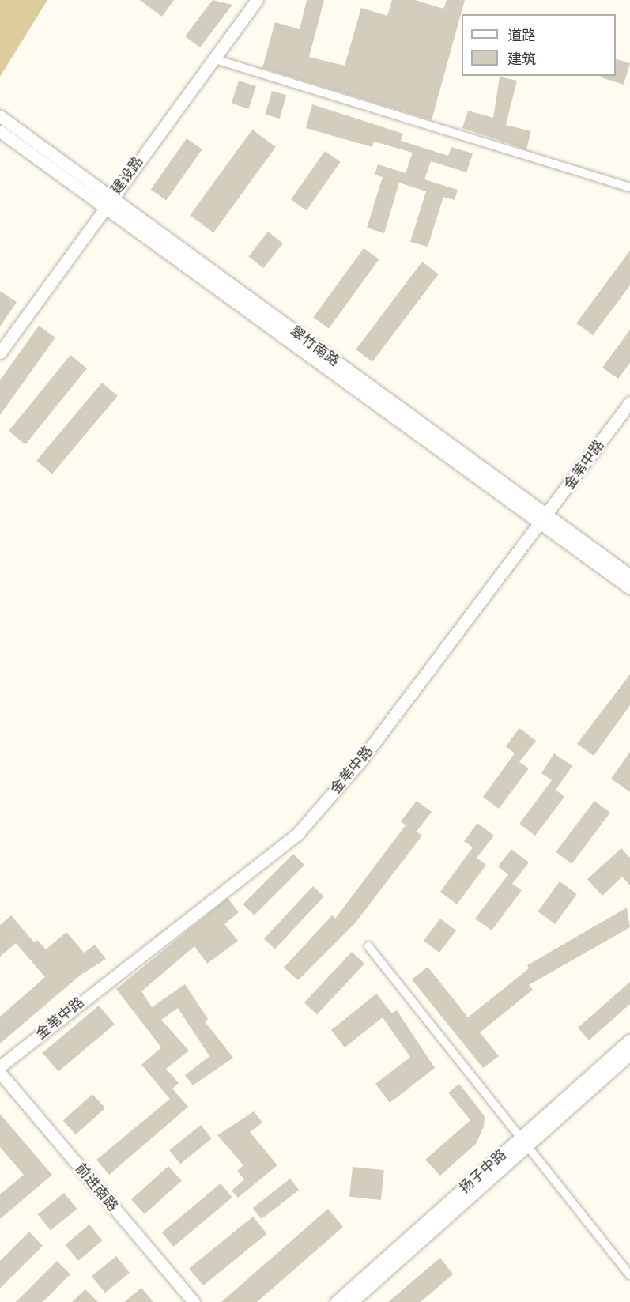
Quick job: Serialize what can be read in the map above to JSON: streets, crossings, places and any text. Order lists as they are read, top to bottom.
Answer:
{
  "streets": {
    "main road": [
      "建设路",
      "翠竹南路",
      "金苇中路",
      "扬子中路",
      "前进南路"
    ]
  },
  "crossings": [
    ["建设路", "翠竹南路"],
    ["翠竹南路", "金苇中路"]
  ],
  "legend": ["道路", "建筑"]
}
